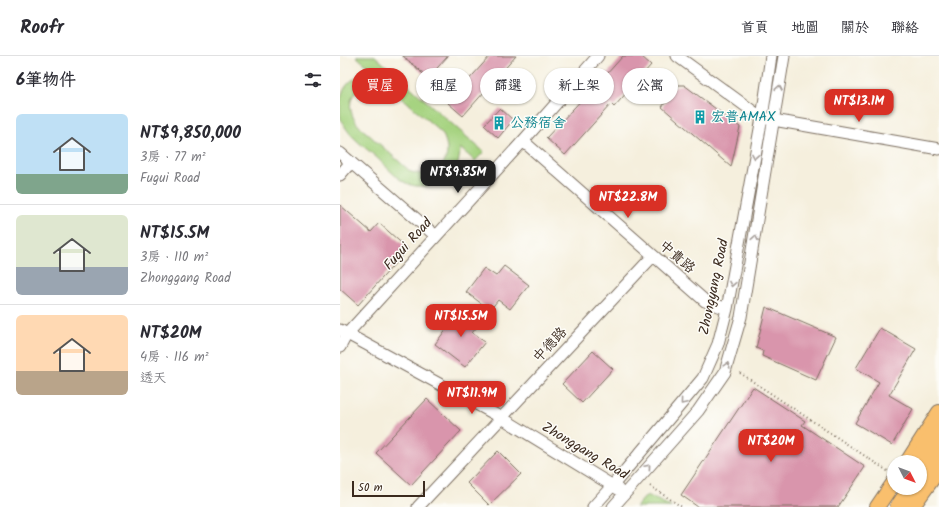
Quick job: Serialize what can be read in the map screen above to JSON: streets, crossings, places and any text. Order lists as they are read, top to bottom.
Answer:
{
  "streets": {
    "street": [
      "Fugui Road",
      "中貴路",
      "Zhongyang Road",
      "中德路",
      "Zhonggang Road"
    ]
  },
  "crossings": [
    ["Fugui Road", "中貴路"],
    ["Fugui Road", "Zhonggang Road"],
    ["中貴路", "Zhongyang Road"],
    ["中貴路", "中德路"],
    ["Zhongyang Road", "Zhonggang Road"],
    ["中德路", "Zhonggang Road"]
  ],
  "places": {
    "building": ["宏普AMAX", "公務宿舍"]
  },
  "scale_bar": "50 m",
  "north": "bottom right",
  "page": {
    "header": "Roofr",
    "nav": [
      "首頁",
      "地圖",
      "關於",
      "聯絡"
    ],
    "heading": "6筆物件",
    "chip": [
      "買屋",
      "租屋",
      "篩選",
      "新上架",
      "公寓"
    ],
    "price": [
      "NT$13.1M",
      "NT$9.85M",
      "NT$22.8M",
      "NT$15.5M",
      "NT$11.9M",
      "NT$20M"
    ],
    "list": [
      {
        "name": "NT$9,850,000",
        "note": "3房 · 77 m² · Fugui Road"
      },
      {
        "name": "NT$15.5M",
        "note": "3房 · 110 m² · Zhonggang Road"
      },
      {
        "name": "NT$20M",
        "note": "4房 · 116 m² · 透天"
      }
    ],
    "scale": "50 m"
  }
}
